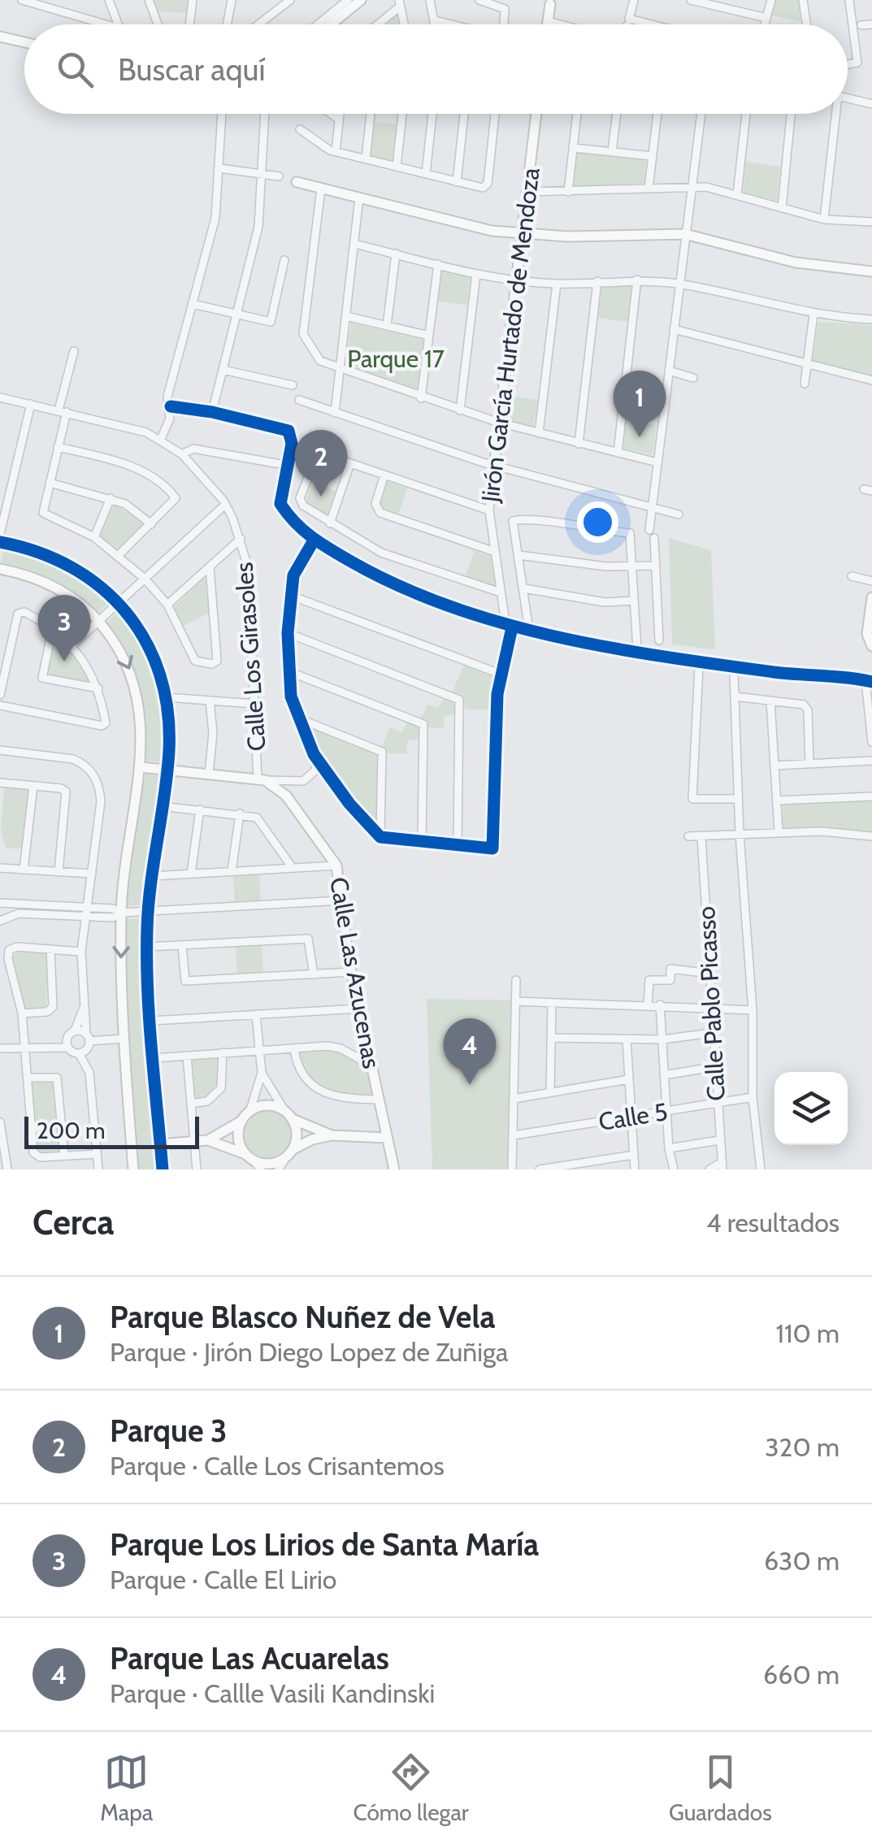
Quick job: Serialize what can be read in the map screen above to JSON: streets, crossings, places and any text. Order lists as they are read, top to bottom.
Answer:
{
  "streets": {
    "street": [
      "Jirón García Hurtado de Mendoza",
      "Calle Los Girasoles",
      "Calle Las Azucenas",
      "Calle Pablo Picasso",
      "Calle 5"
    ]
  },
  "crossings": [
    ["Calle Los Girasoles", "Calle Las Azucenas"],
    ["Calle Pablo Picasso", "Calle 5"]
  ],
  "parks": ["Parque 17"],
  "scale_bar": "200 m",
  "page": {
    "search": "Buscar aquí",
    "pins": [
      "1",
      "2",
      "3",
      "4"
    ],
    "scale": "200 m",
    "heading": ["Cerca", "4 resultados"],
    "list": [
      {
        "mark": "1",
        "name": "Parque Blasco Nuñez de Vela",
        "note": "Parque · Jirón Diego Lopez de Zuñiga",
        "value": "110 m"
      },
      {
        "mark": "2",
        "name": "Parque 3",
        "note": "Parque · Calle Los Crisantemos",
        "value": "320 m"
      },
      {
        "mark": "3",
        "name": "Parque Los Lirios de Santa María",
        "note": "Parque · Calle El Lirio",
        "value": "630 m"
      },
      {
        "mark": "4",
        "name": "Parque Las Acuarelas",
        "note": "Parque · Callle Vasili Kandinski",
        "value": "660 m"
      }
    ],
    "nav": ["Mapa", "Cómo llegar", "Guardados"]
  }
}
